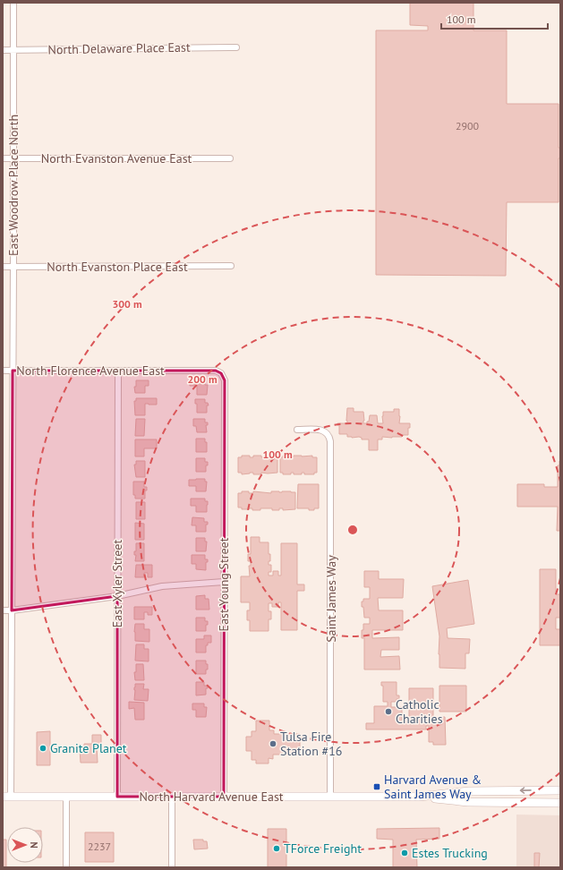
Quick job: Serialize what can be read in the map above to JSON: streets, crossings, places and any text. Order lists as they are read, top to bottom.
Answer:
{
  "streets": {
    "main road": ["North Harvard Avenue East"],
    "street": [
      "North Delaware Place East",
      "North Evanston Avenue East",
      "East Woodrow Place North",
      "North Evanston Place East",
      "North Florence Avenue East",
      "East Xyler Street",
      "East Young Street",
      "Saint James Way"
    ]
  },
  "crossings": [
    ["North Delaware Place East", "East Woodrow Place North"],
    ["North Evanston Avenue East", "East Woodrow Place North"],
    ["East Woodrow Place North", "North Evanston Place East"],
    ["East Woodrow Place North", "North Florence Avenue East"],
    ["East Woodrow Place North", "North Harvard Avenue East"],
    ["North Florence Avenue East", "East Xyler Street"],
    ["North Florence Avenue East", "East Young Street"],
    ["East Xyler Street", "North Harvard Avenue East"],
    ["East Young Street", "North Harvard Avenue East"],
    ["Saint James Way", "North Harvard Avenue East"]
  ],
  "places": {
    "other": [
      "Catholic Charities",
      "Tulsa Fire Station #16",
      "Granite Planet",
      "TForce Freight",
      "Estes Trucking"
    ],
    "transit": ["Harvard Avenue & Saint James Way"]
  },
  "house_numbers": ["2900", "2237"],
  "scale_bar": "100 m",
  "north": "right",
  "rings": ["300 m", "200 m", "100 m"]
}
